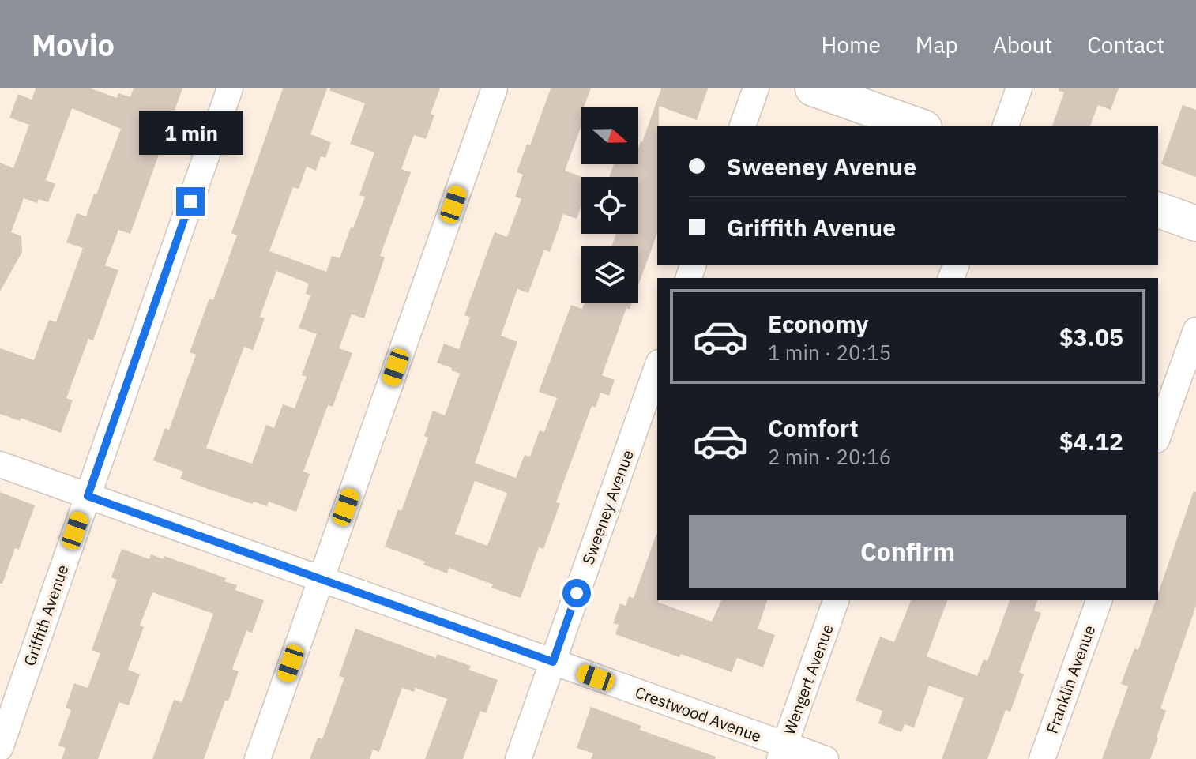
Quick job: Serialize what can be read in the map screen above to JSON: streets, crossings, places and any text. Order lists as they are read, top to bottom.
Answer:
{
  "streets": {
    "street": [
      "Sweeney Avenue",
      "Griffith Avenue",
      "Wengert Avenue",
      "Franklin Avenue",
      "Crestwood Avenue"
    ]
  },
  "crossings": [
    ["Sweeney Avenue", "Crestwood Avenue"],
    ["Griffith Avenue", "Crestwood Avenue"],
    ["Wengert Avenue", "Crestwood Avenue"]
  ],
  "north": "right",
  "page": {
    "header": "Movio",
    "nav": [
      "Home",
      "Map",
      "About",
      "Contact"
    ],
    "bubble": "1 min",
    "banner": ["Sweeney Avenue", "Griffith Avenue"],
    "list": [
      {
        "name": "Economy",
        "note": "1 min · 20:15",
        "value": "$3.05"
      },
      {
        "name": "Comfort",
        "note": "2 min · 20:16",
        "value": "$4.12"
      }
    ],
    "buttons": "Confirm"
  }
}
